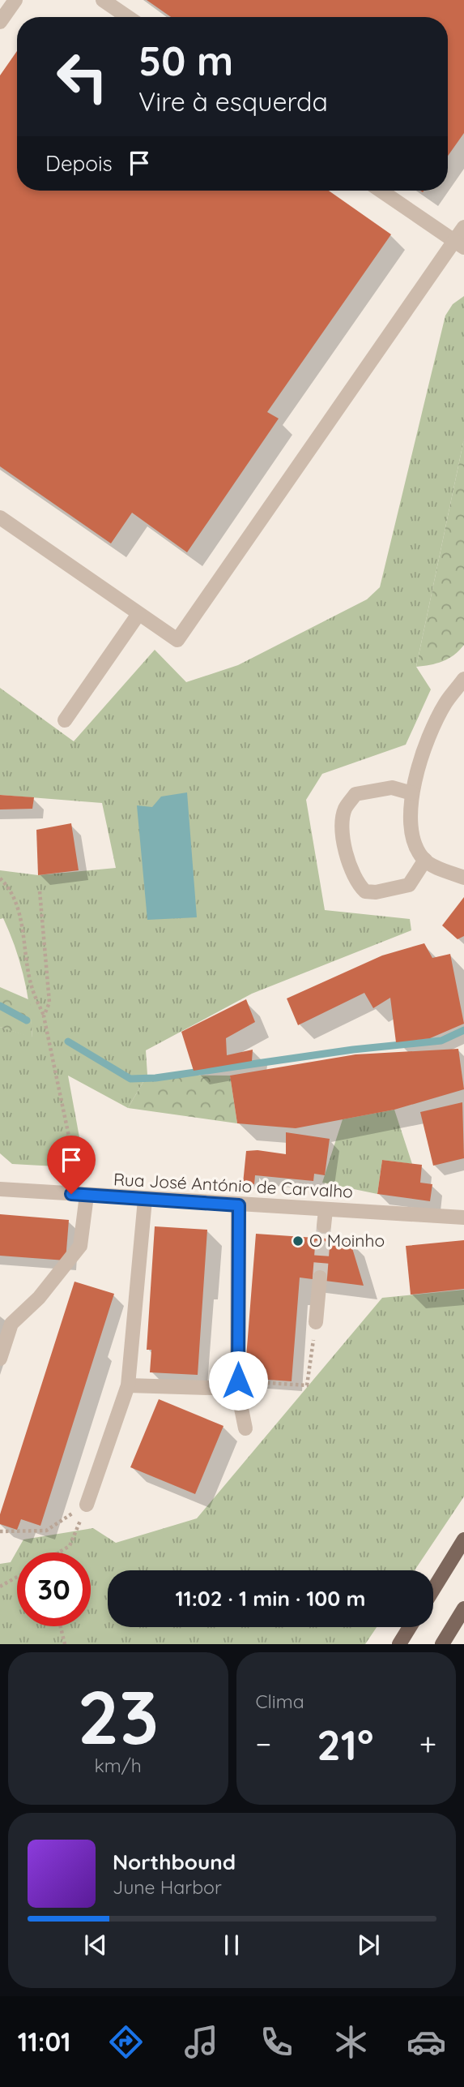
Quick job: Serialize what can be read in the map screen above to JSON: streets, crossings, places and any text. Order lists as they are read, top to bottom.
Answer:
{
  "streets": {
    "street": ["Rua José António de Carvalho"]
  },
  "places": ["O Moinho"],
  "page": {
    "turn": ["50 m", "Vire à esquerda"],
    "then": "Depois",
    "limit": "30",
    "trip": "11:02 · 1 min · 100 m",
    "tile": [
      ["23", "km/h"],
      "Clima"
    ],
    "heat": ["−", "21°", "+"],
    "song": ["Northbound", "June Harbor"],
    "tabs": "11:01"
  }
}
